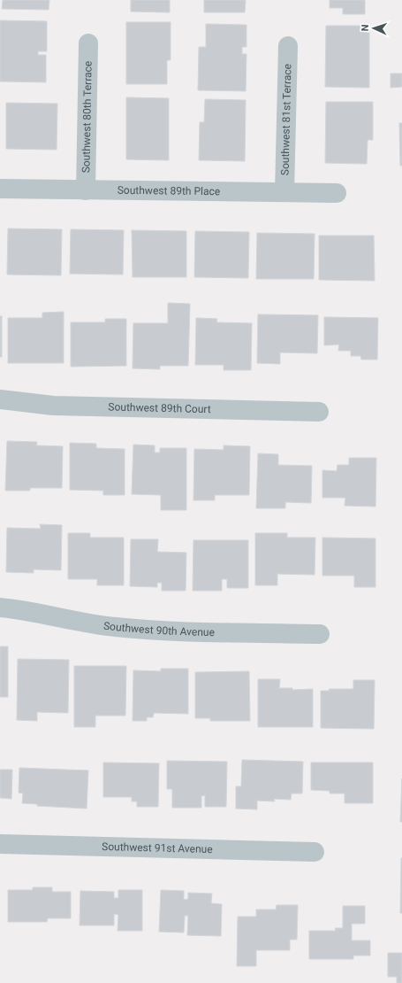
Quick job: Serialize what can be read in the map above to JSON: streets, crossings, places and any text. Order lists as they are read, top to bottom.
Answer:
{
  "streets": {
    "street": [
      "Southwest 80th Terrace",
      "Southwest 81st Terrace",
      "Southwest 89th Place",
      "Southwest 89th Court",
      "Southwest 90th Avenue",
      "Southwest 91st Avenue"
    ]
  },
  "crossings": [
    ["Southwest 80th Terrace", "Southwest 89th Place"],
    ["Southwest 81st Terrace", "Southwest 89th Place"]
  ],
  "north": "left"
}
